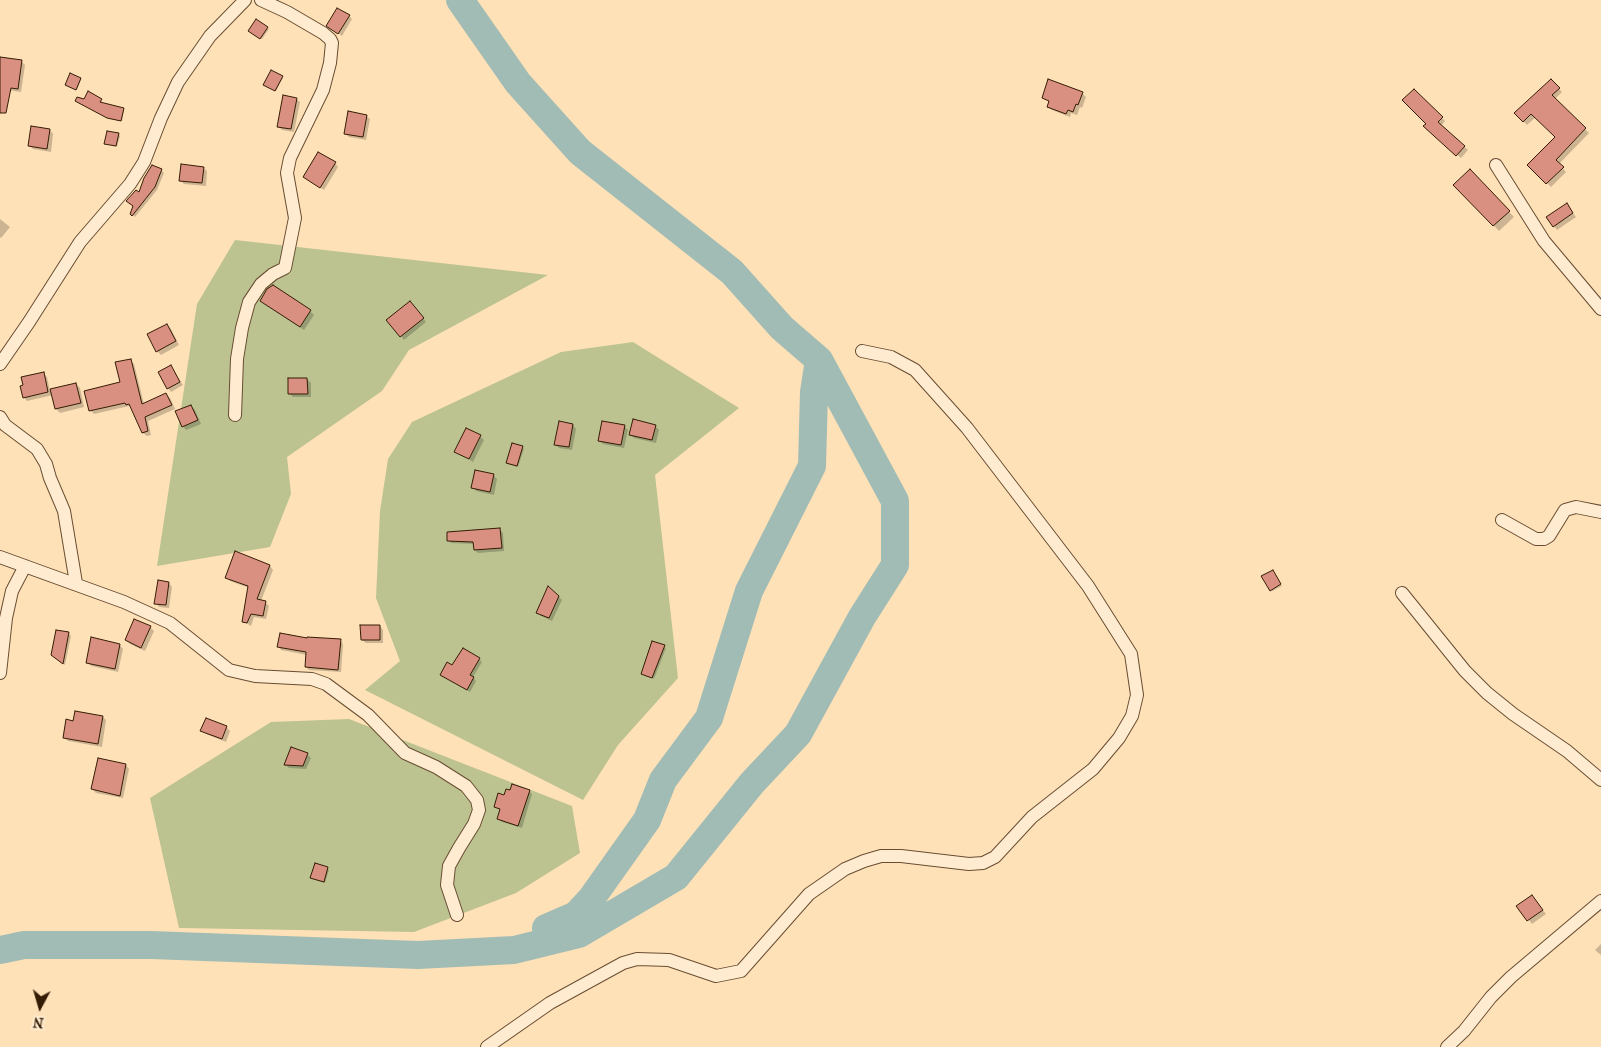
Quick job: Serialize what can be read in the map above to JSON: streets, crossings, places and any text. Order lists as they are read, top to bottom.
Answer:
{
  "north": "bottom"
}
